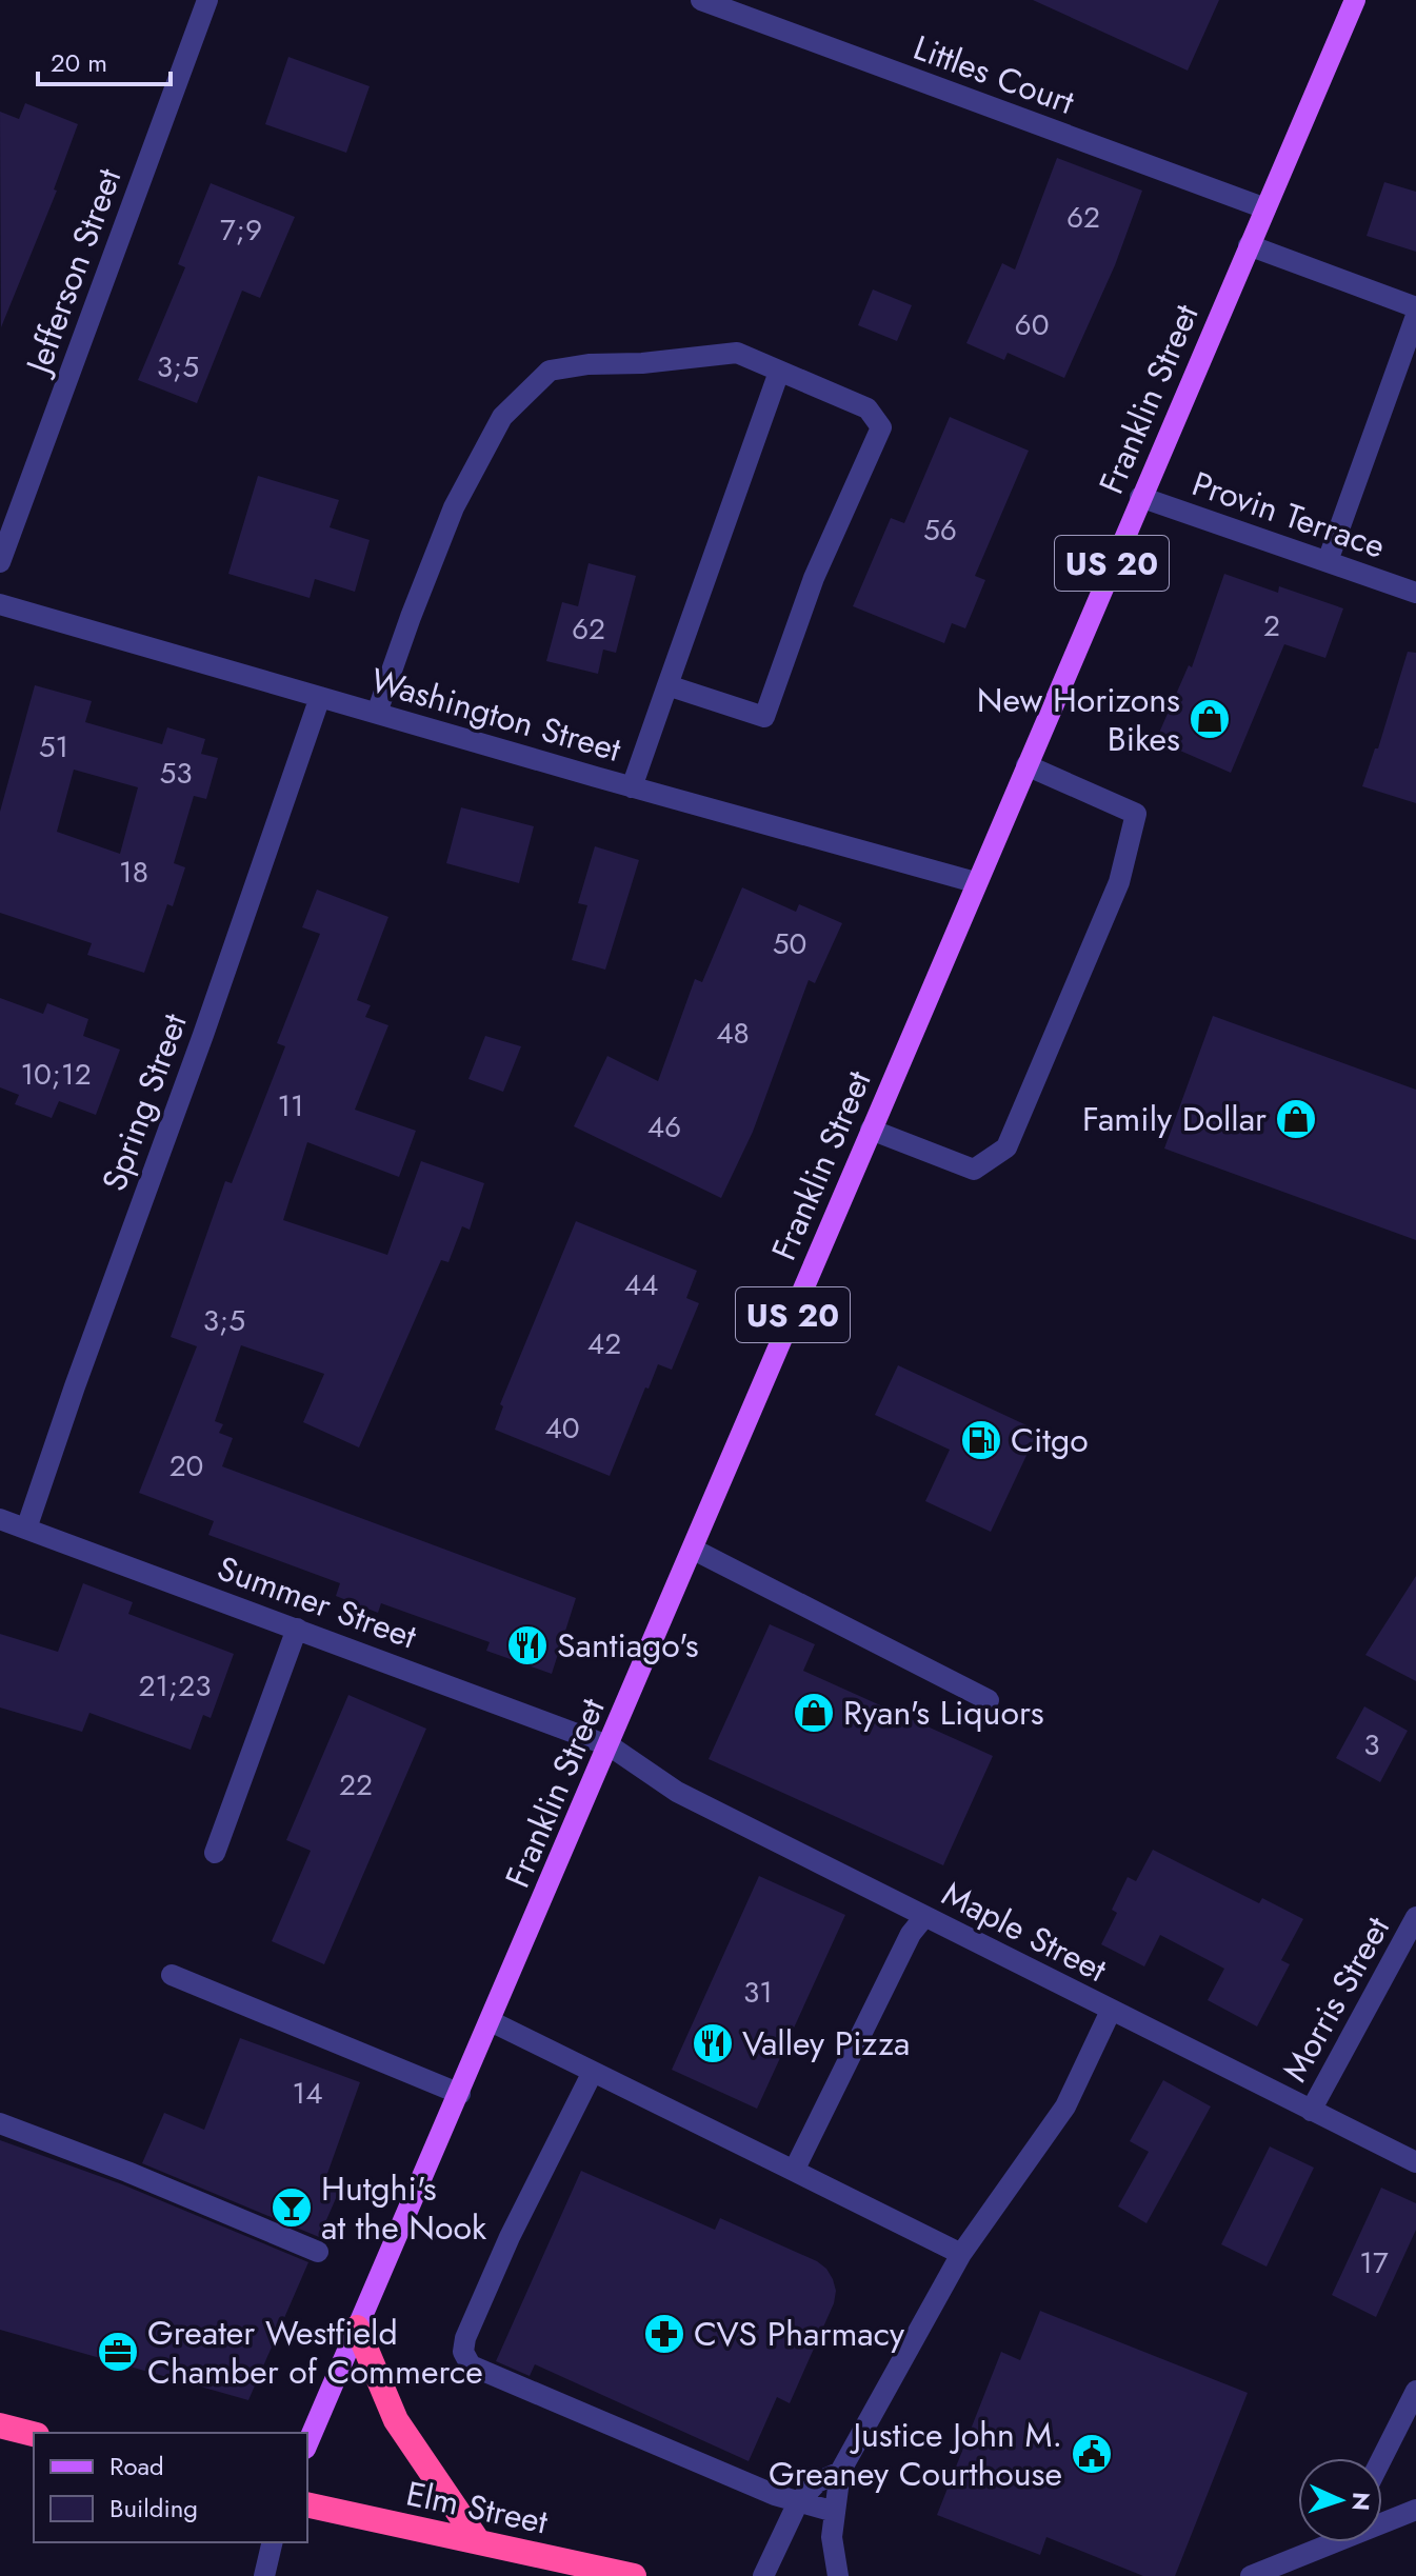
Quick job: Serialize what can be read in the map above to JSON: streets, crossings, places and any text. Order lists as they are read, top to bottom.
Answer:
{
  "streets": {
    "highway": ["Elm Street"],
    "main road": ["Franklin Street", "US 20"],
    "street": [
      "Littles Court",
      "Jefferson Street",
      "Provin Terrace",
      "Washington Street",
      "Spring Street",
      "Summer Street",
      "Maple Street",
      "Morris Street"
    ]
  },
  "crossings": [
    ["Littles Court", "Franklin Street"],
    ["Franklin Street", "Provin Terrace"],
    ["Franklin Street", "Washington Street"],
    ["Franklin Street", "Summer Street"],
    ["Franklin Street", "Maple Street"],
    ["Washington Street", "Spring Street"],
    ["Spring Street", "Summer Street"],
    ["Summer Street", "Maple Street"],
    ["Maple Street", "Morris Street"]
  ],
  "places": {
    "shop": ["New Horizons Bikes", "Family Dollar", "Ryan's Liquors"],
    "fuel station": ["Citgo"],
    "restaurant": ["Santiago's", "Valley Pizza"],
    "bar": ["Hutghi's at the Nook"],
    "pharmacy": ["CVS Pharmacy"],
    "office": ["Greater Westfield Chamber of Commerce"],
    "public building": ["Justice John M. Greaney Courthouse"]
  },
  "house_numbers": [
    "62",
    "7;9",
    "60",
    "3;5",
    "56",
    "2",
    "62",
    "51",
    "53",
    "18",
    "50",
    "48",
    "10;12",
    "11",
    "46",
    "44",
    "3;5",
    "42",
    "40",
    "20",
    "21;23",
    "3",
    "22",
    "31",
    "14",
    "17"
  ],
  "legend": ["Road", "Building"],
  "scale_bar": "20 m",
  "north": "right"
}
